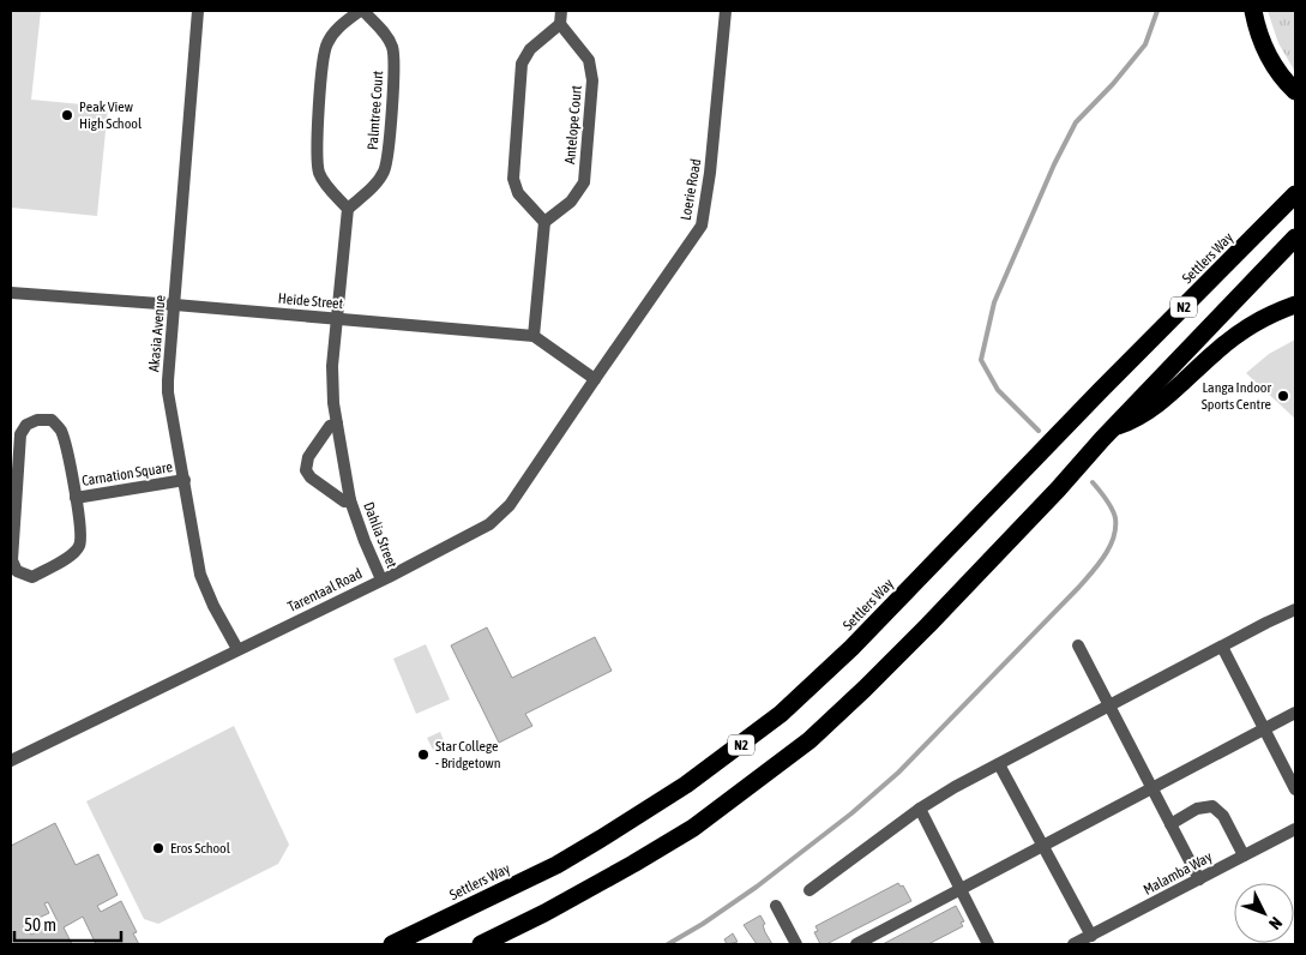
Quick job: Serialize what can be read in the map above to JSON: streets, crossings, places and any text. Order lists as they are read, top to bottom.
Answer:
{
  "streets": {
    "highway": ["Settlers Way", "N2"],
    "street": [
      "Palmtree Court",
      "Antelope Court",
      "Loerie Road",
      "Heide Street",
      "Akasia Avenue",
      "Carnation Square",
      "Dahlia Street",
      "Tarentaal Road",
      "Malamba Way"
    ]
  },
  "crossings": [
    ["Loerie Road", "Tarentaal Road"],
    ["Heide Street", "Akasia Avenue"],
    ["Heide Street", "Dahlia Street"],
    ["Akasia Avenue", "Carnation Square"],
    ["Akasia Avenue", "Tarentaal Road"],
    ["Dahlia Street", "Tarentaal Road"]
  ],
  "places": [
    "Peak View High School",
    "Langa Indoor Sports Centre",
    "Star College - Bridgetown",
    "Eros School"
  ],
  "scale_bar": "50 m",
  "north": "bottom right"
}
